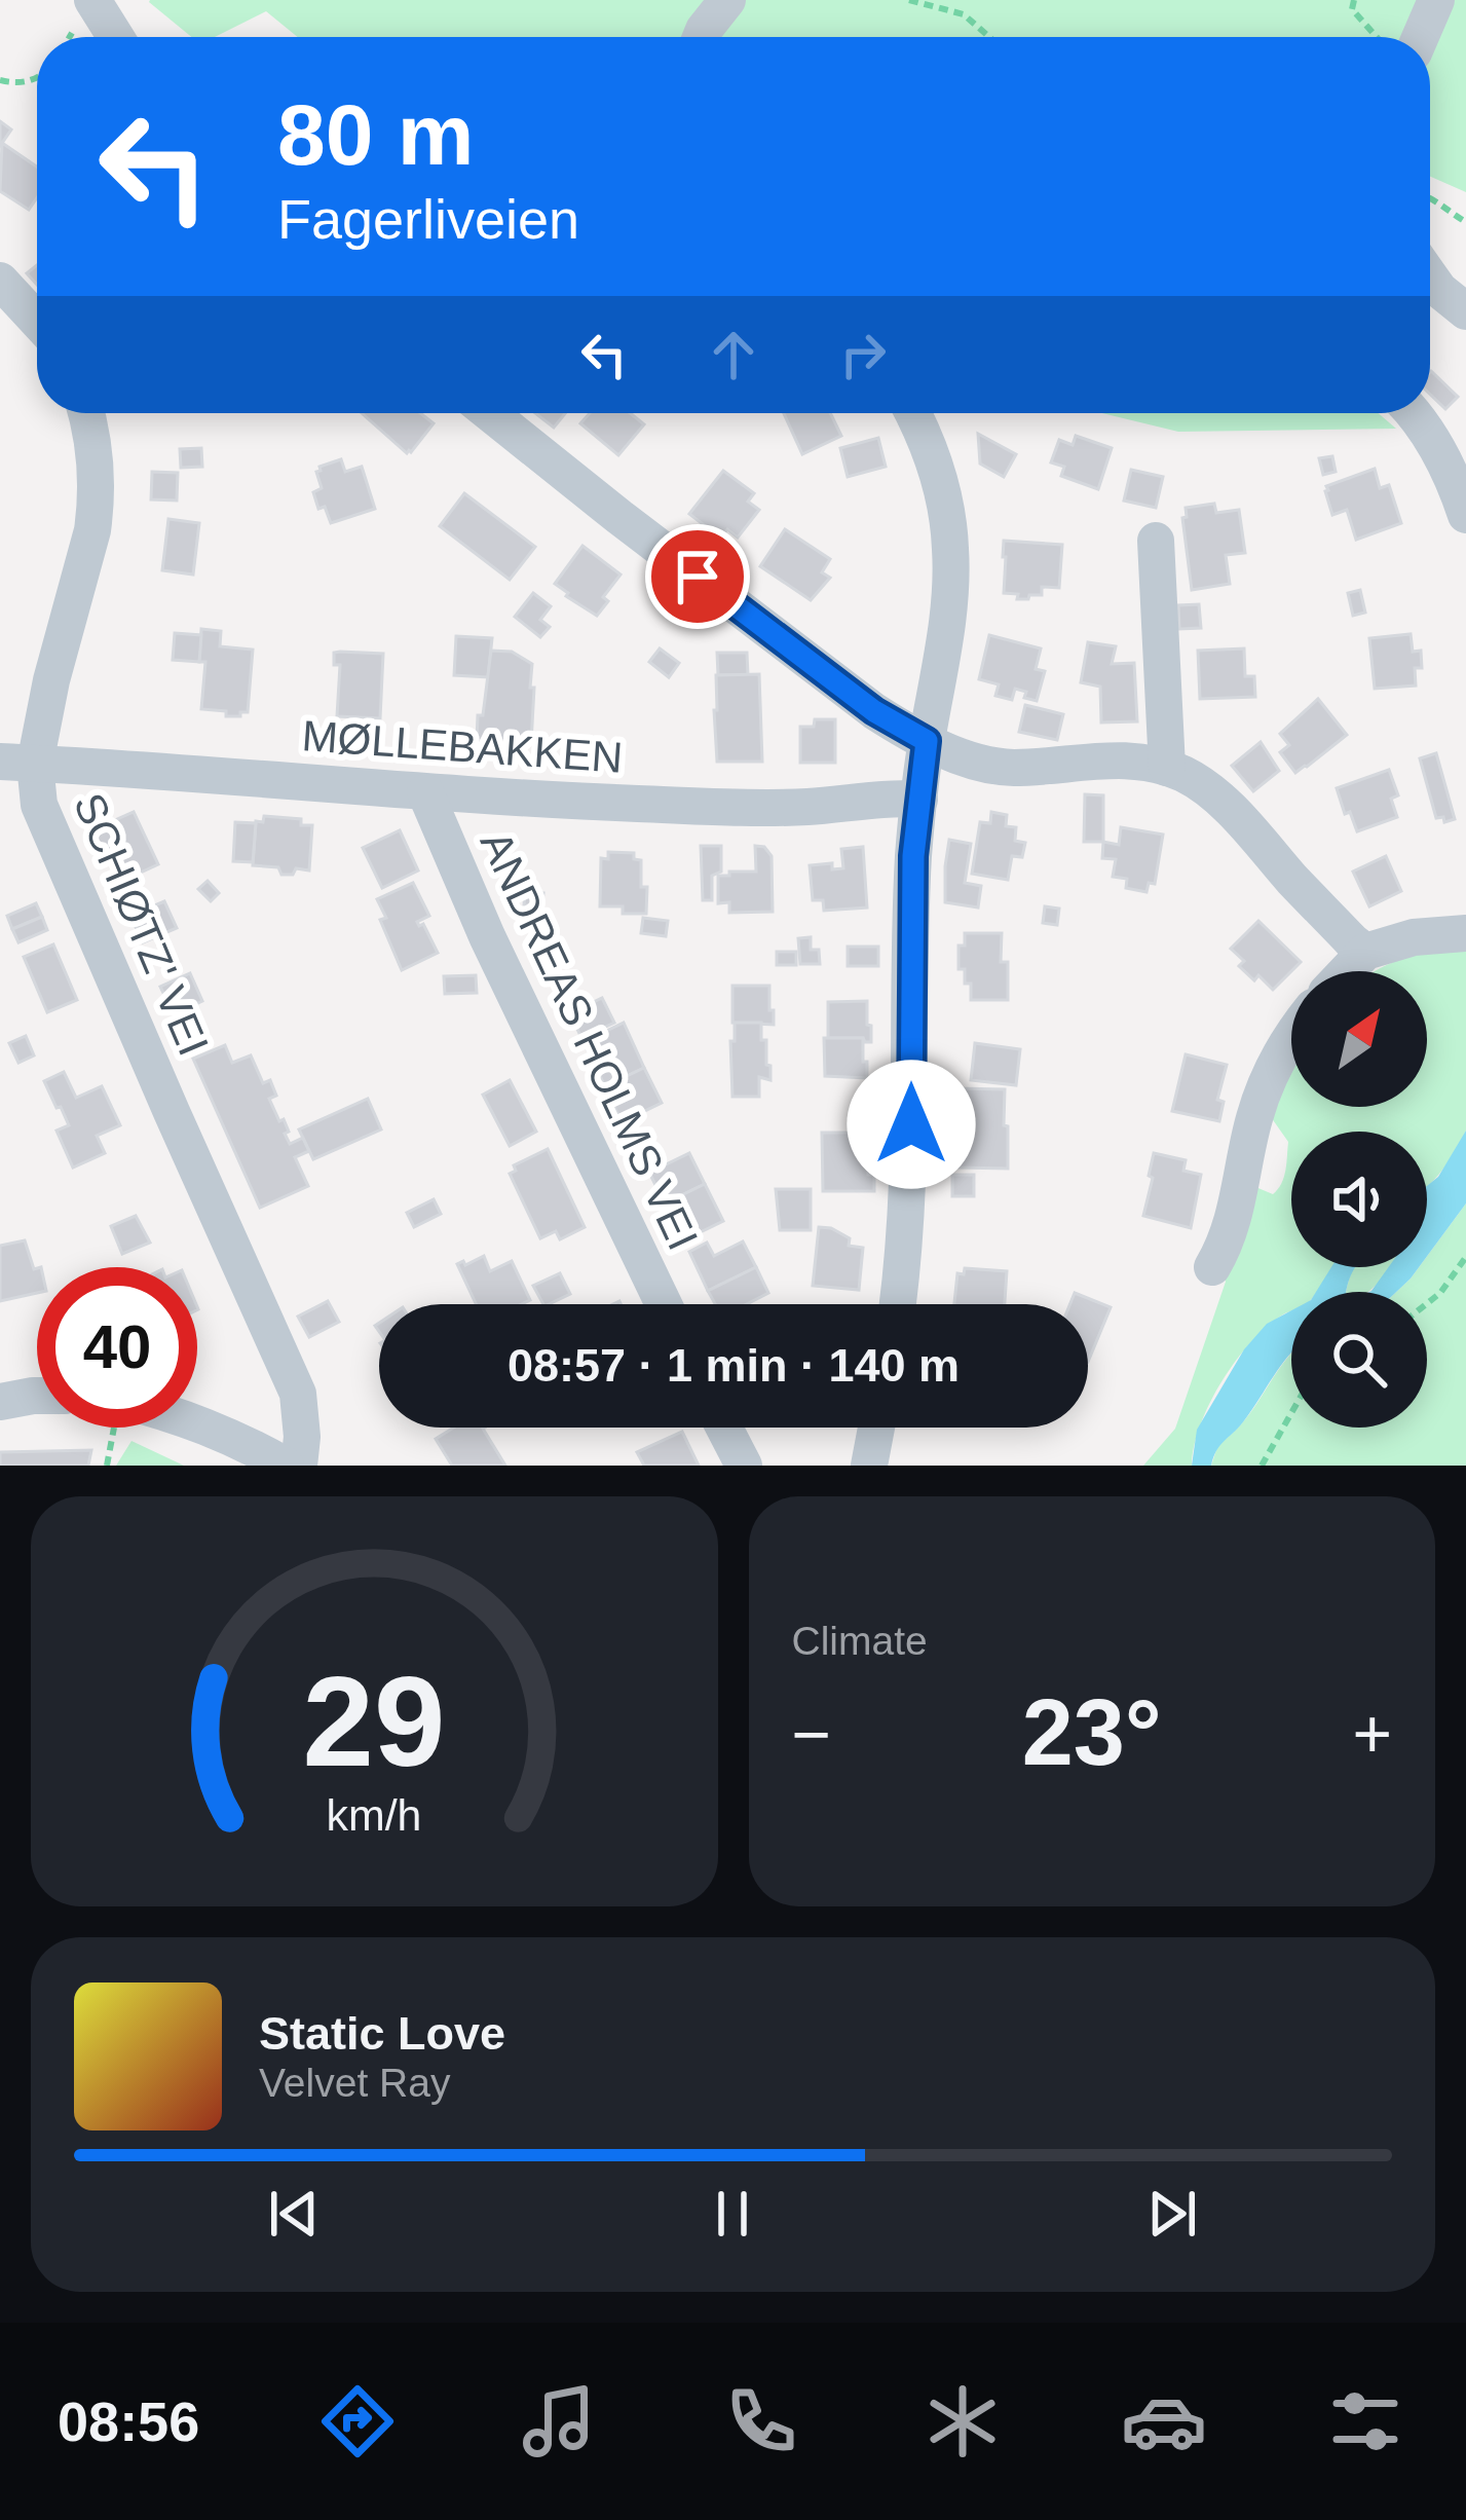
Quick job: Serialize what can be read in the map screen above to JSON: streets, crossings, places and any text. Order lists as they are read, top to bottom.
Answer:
{
  "streets": {
    "street": ["MØLLEBAKKEN", "SCHIØTZ' VEI", "ANDREAS HOLMS VEI"]
  },
  "crossings": [
    ["MØLLEBAKKEN", "SCHIØTZ' VEI"],
    ["MØLLEBAKKEN", "ANDREAS HOLMS VEI"]
  ],
  "north": "top right",
  "page": {
    "turn": ["80 m", "Fagerliveien"],
    "limit": "40",
    "trip": "08:57 · 1 min · 140 m",
    "tile": "Climate",
    "heat": ["−", "23°", "+"],
    "song": ["Static Love", "Velvet Ray"],
    "tabs": "08:56",
    "gauge": ["29", "km/h"]
  }
}
